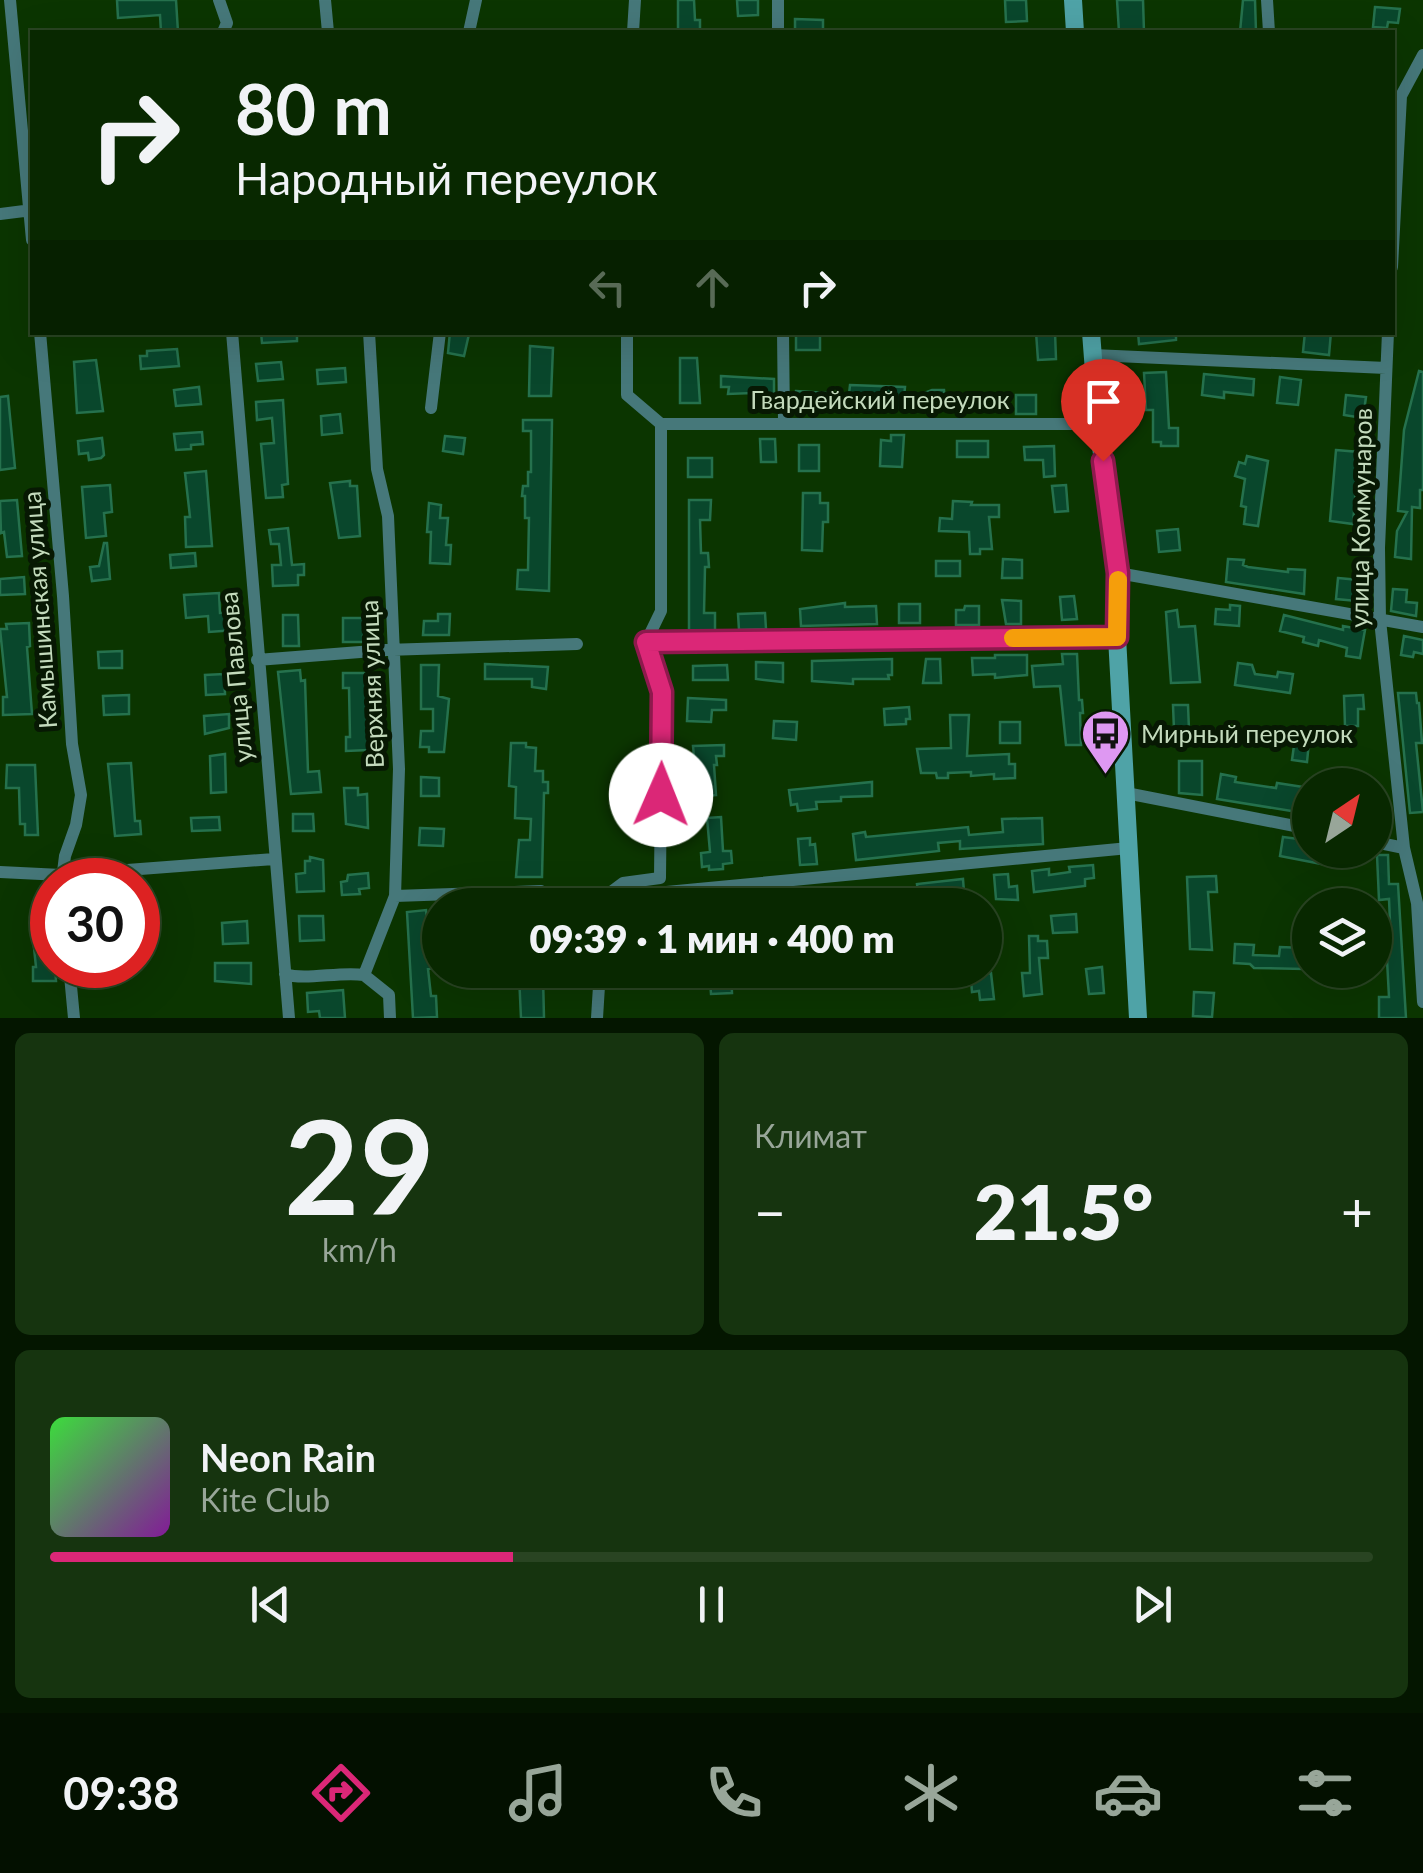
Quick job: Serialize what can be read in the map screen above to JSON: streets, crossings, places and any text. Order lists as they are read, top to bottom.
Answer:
{
  "streets": {
    "street": [
      "Гвардейский переулок",
      "улица Коммунаров",
      "Камышинская улица",
      "улица Павлова",
      "Верхняя улица"
    ]
  },
  "places": {
    "bus stop": ["Мирный переулок"]
  },
  "north": "top right",
  "page": {
    "turn": ["80 m", "Народный переулок"],
    "limit": "30",
    "trip": "09:39 · 1 мин · 400 m",
    "tile": [
      ["29", "km/h"],
      "Климат"
    ],
    "heat": ["−", "21.5°", "+"],
    "song": ["Neon Rain", "Kite Club"],
    "tabs": "09:38"
  }
}
